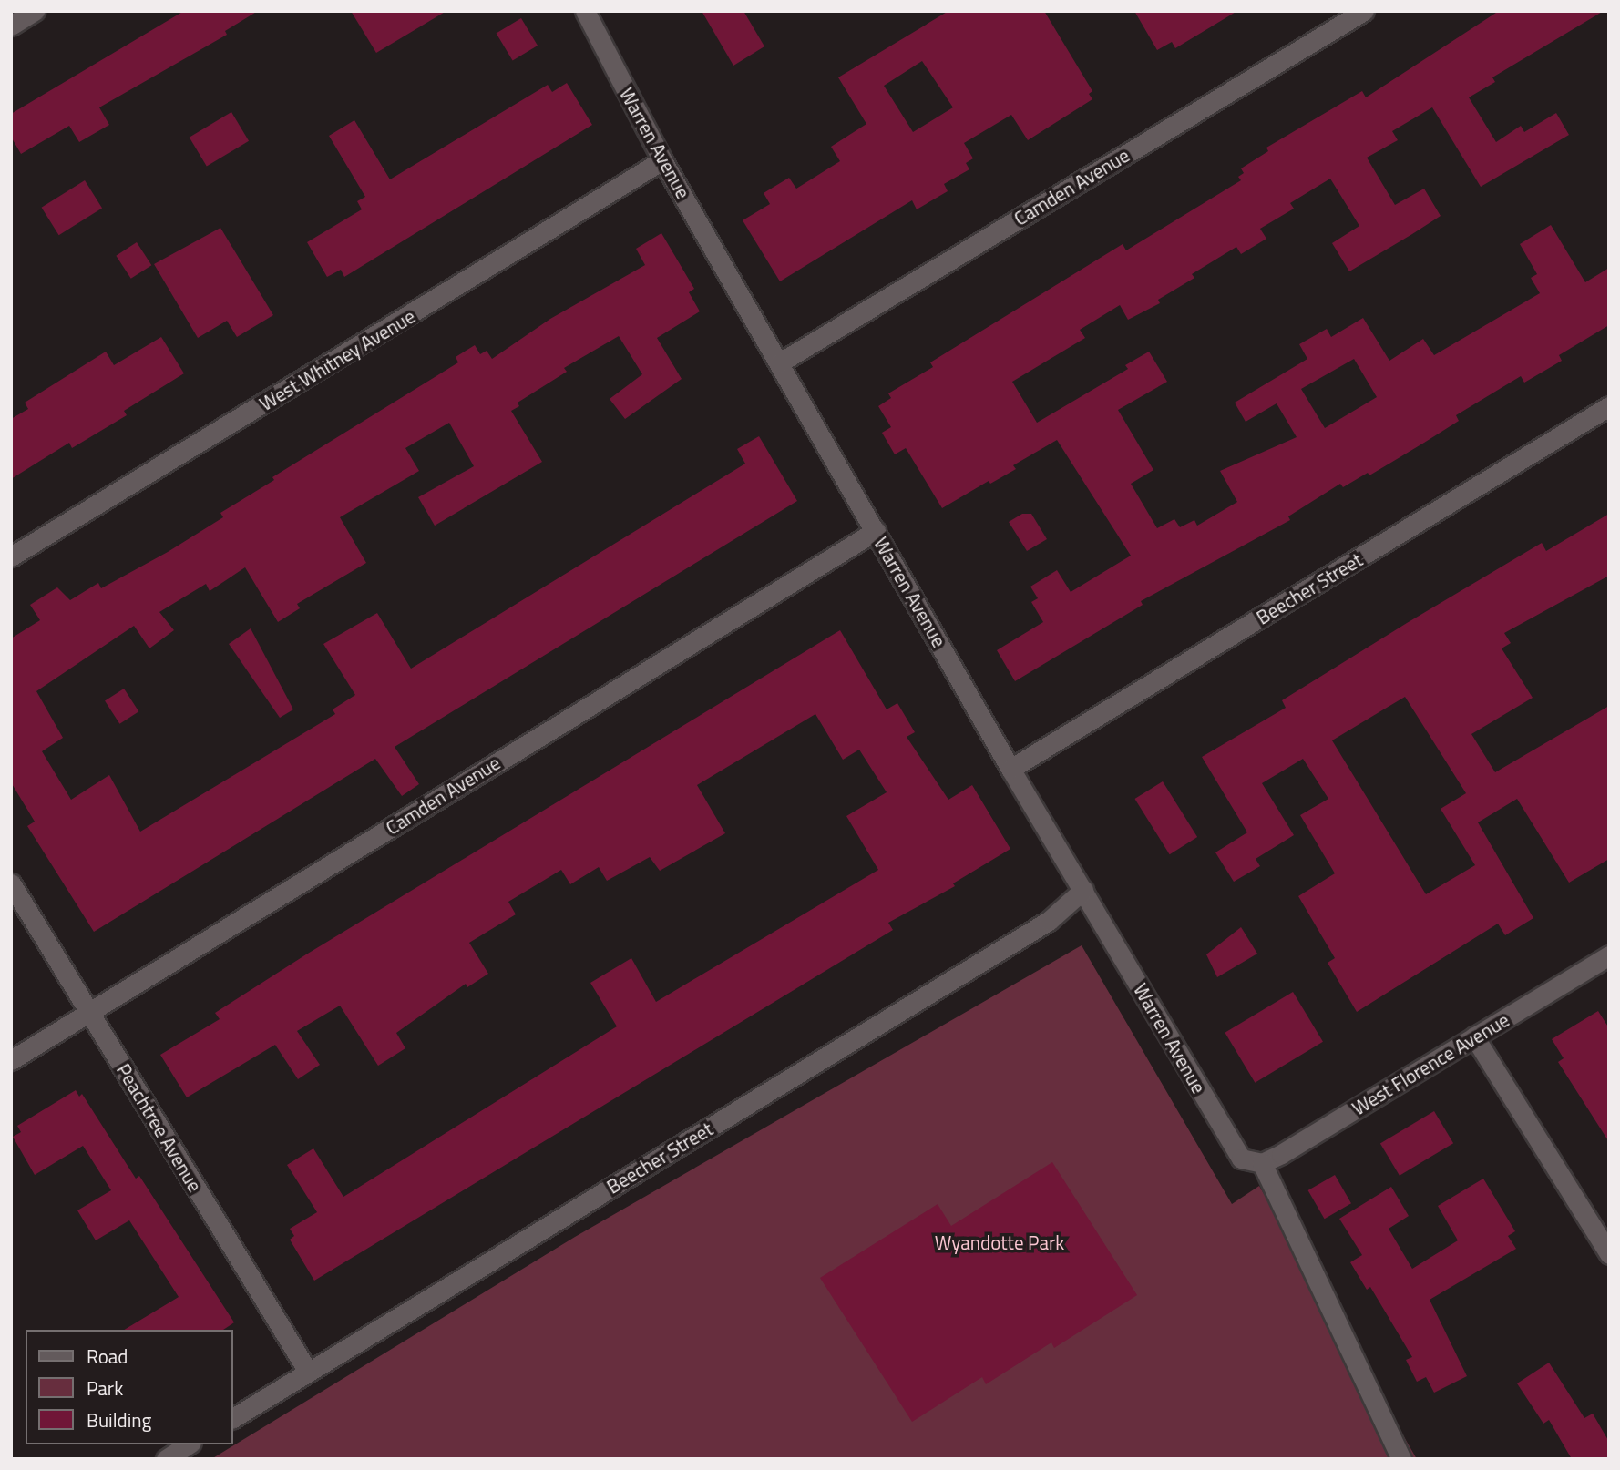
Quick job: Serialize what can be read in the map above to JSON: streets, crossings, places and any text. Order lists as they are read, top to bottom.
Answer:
{
  "streets": {
    "street": [
      "Warren Avenue",
      "Camden Avenue",
      "West Whitney Avenue",
      "Beecher Street",
      "West Florence Avenue",
      "Peachtree Avenue"
    ]
  },
  "crossings": [
    ["Warren Avenue", "Camden Avenue"],
    ["Warren Avenue", "West Whitney Avenue"],
    ["Warren Avenue", "Beecher Street"],
    ["Warren Avenue", "West Florence Avenue"],
    ["Camden Avenue", "Peachtree Avenue"],
    ["Beecher Street", "Peachtree Avenue"]
  ],
  "parks": ["Wyandotte Park"],
  "legend": ["Road", "Park", "Building"]
}
